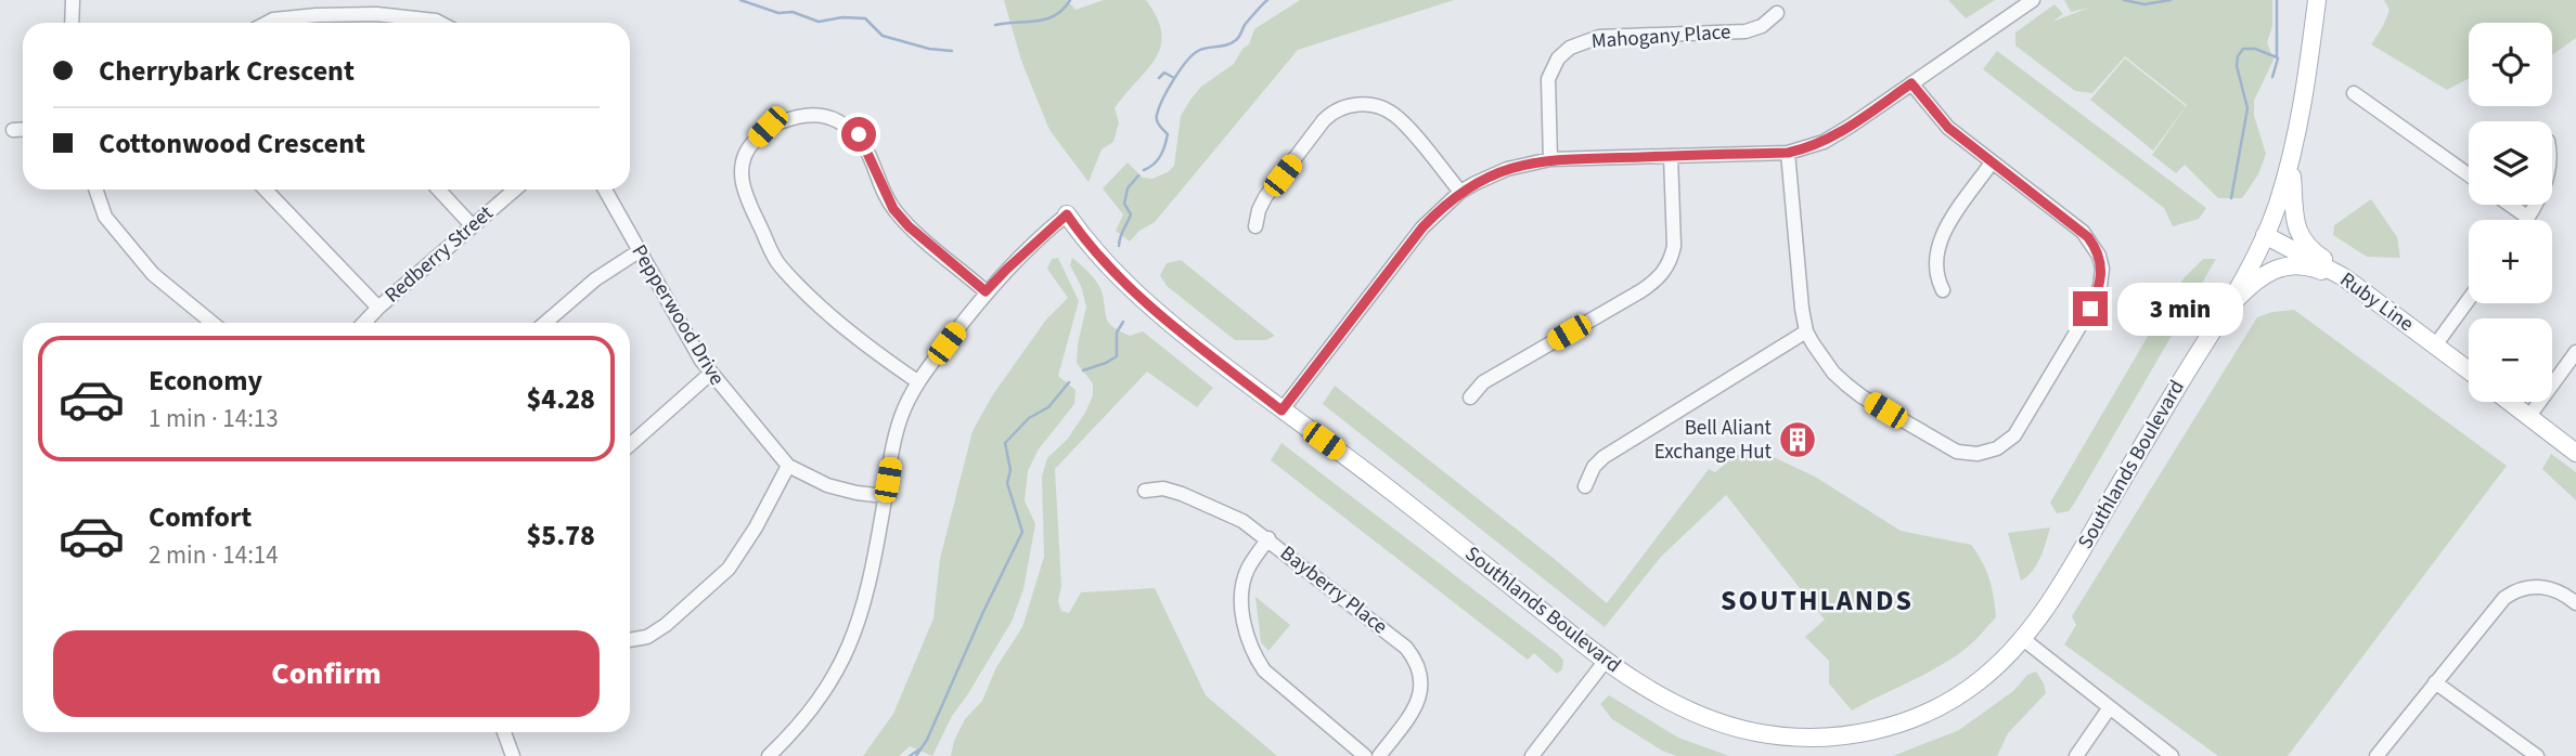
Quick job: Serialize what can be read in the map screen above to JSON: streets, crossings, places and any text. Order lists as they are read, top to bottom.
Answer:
{
  "streets": {
    "main road": ["Ruby Line", "Southlands Boulevard"],
    "street": [
      "Mahogany Place",
      "Redberry Street",
      "Pepperwood Drive",
      "Bayberry Place"
    ]
  },
  "crossings": [
    ["Ruby Line", "Southlands Boulevard"]
  ],
  "districts": ["SOUTHLANDS"],
  "places": {
    "building": ["Bell Aliant Exchange Hut"]
  },
  "page": {
    "map_buttons": ["+", "−"],
    "banner": ["Cherrybark Crescent", "Cottonwood Crescent"],
    "bubble": "3 min",
    "list": [
      {
        "name": "Economy",
        "note": "1 min · 14:13",
        "value": "$4.28"
      },
      {
        "name": "Comfort",
        "note": "2 min · 14:14",
        "value": "$5.78"
      }
    ],
    "buttons": "Confirm"
  }
}
